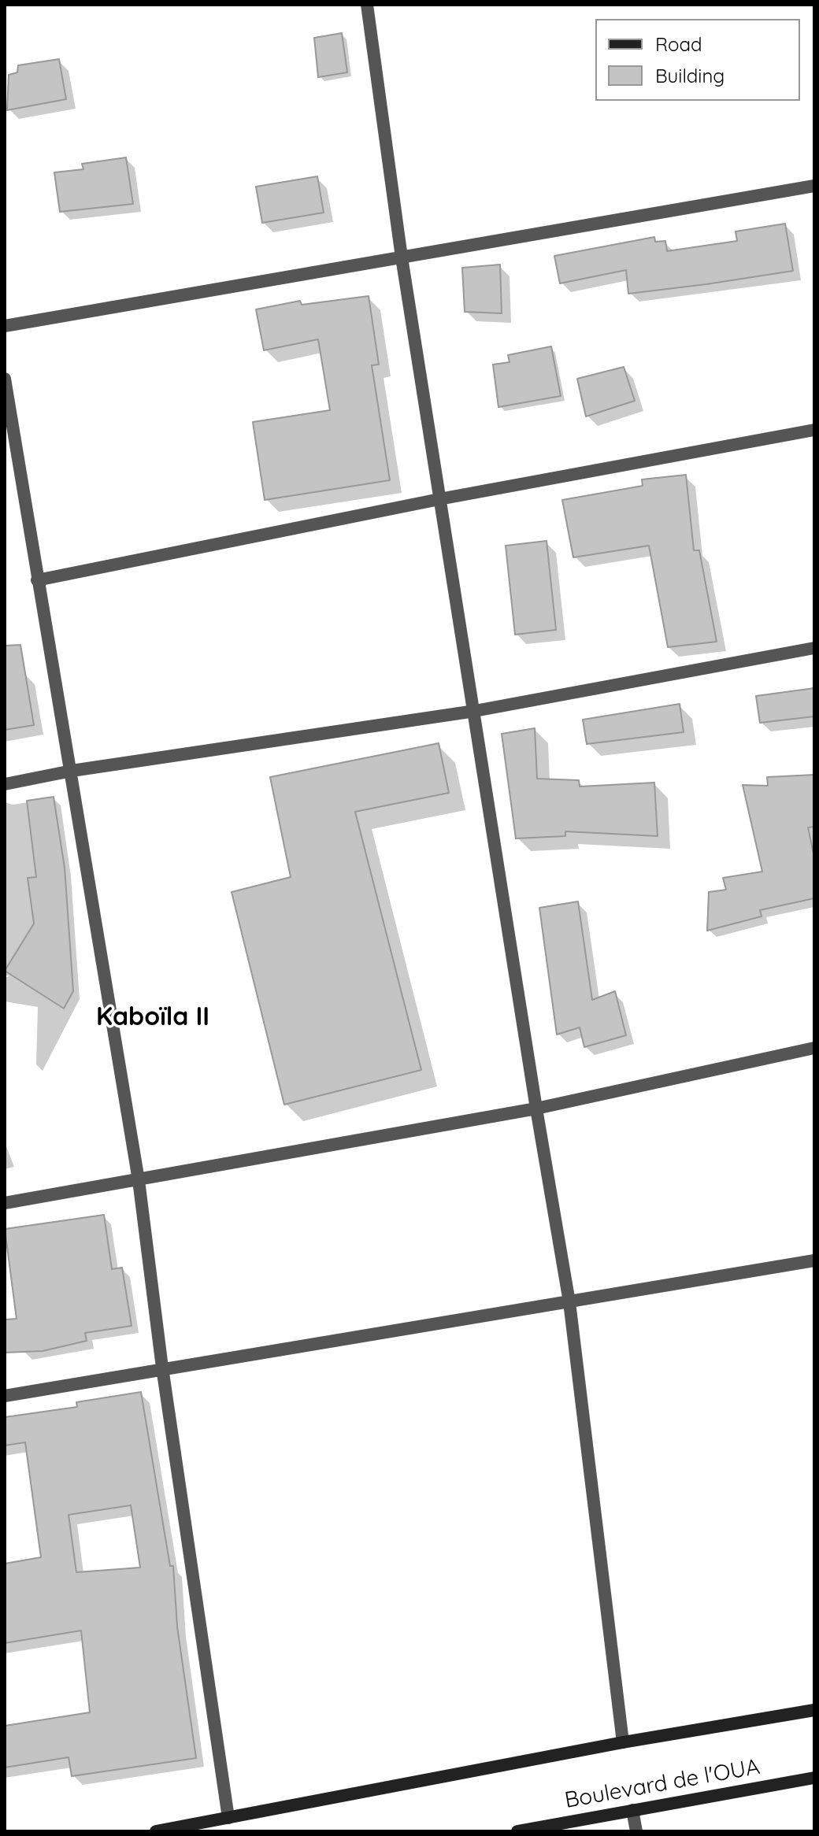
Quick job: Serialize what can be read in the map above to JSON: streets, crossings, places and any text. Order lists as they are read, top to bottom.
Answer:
{
  "streets": {
    "main road": ["Boulevard de l'OUA"]
  },
  "districts": ["Kaboïla II"],
  "legend": ["Road", "Building"]
}
